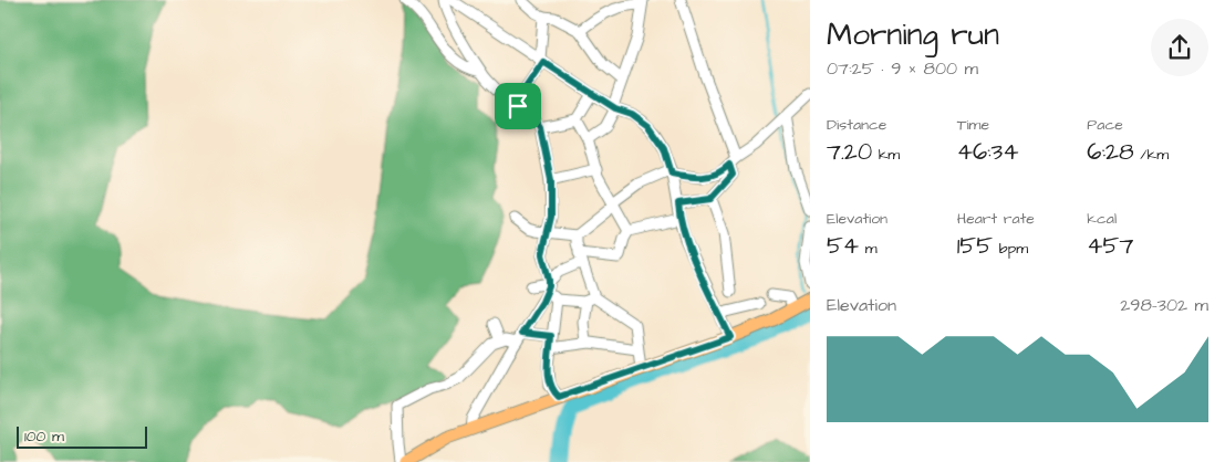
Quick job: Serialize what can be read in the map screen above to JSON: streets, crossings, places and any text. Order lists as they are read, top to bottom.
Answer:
{
  "scale_bar": "100 m",
  "page": {
    "heading": ["Morning run", "07:25 · 9 × 800 m"],
    "stats": [
      ["Distance", "7.20 km"],
      ["Time", "46:34"],
      ["Pace", "6:28 /km"],
      ["Elevation", "54 m"],
      ["Heart rate", "155 bpm"],
      ["kcal", "457"]
    ],
    "chart": ["Elevation", "298–302 m"],
    "scale": "100 m"
  }
}
